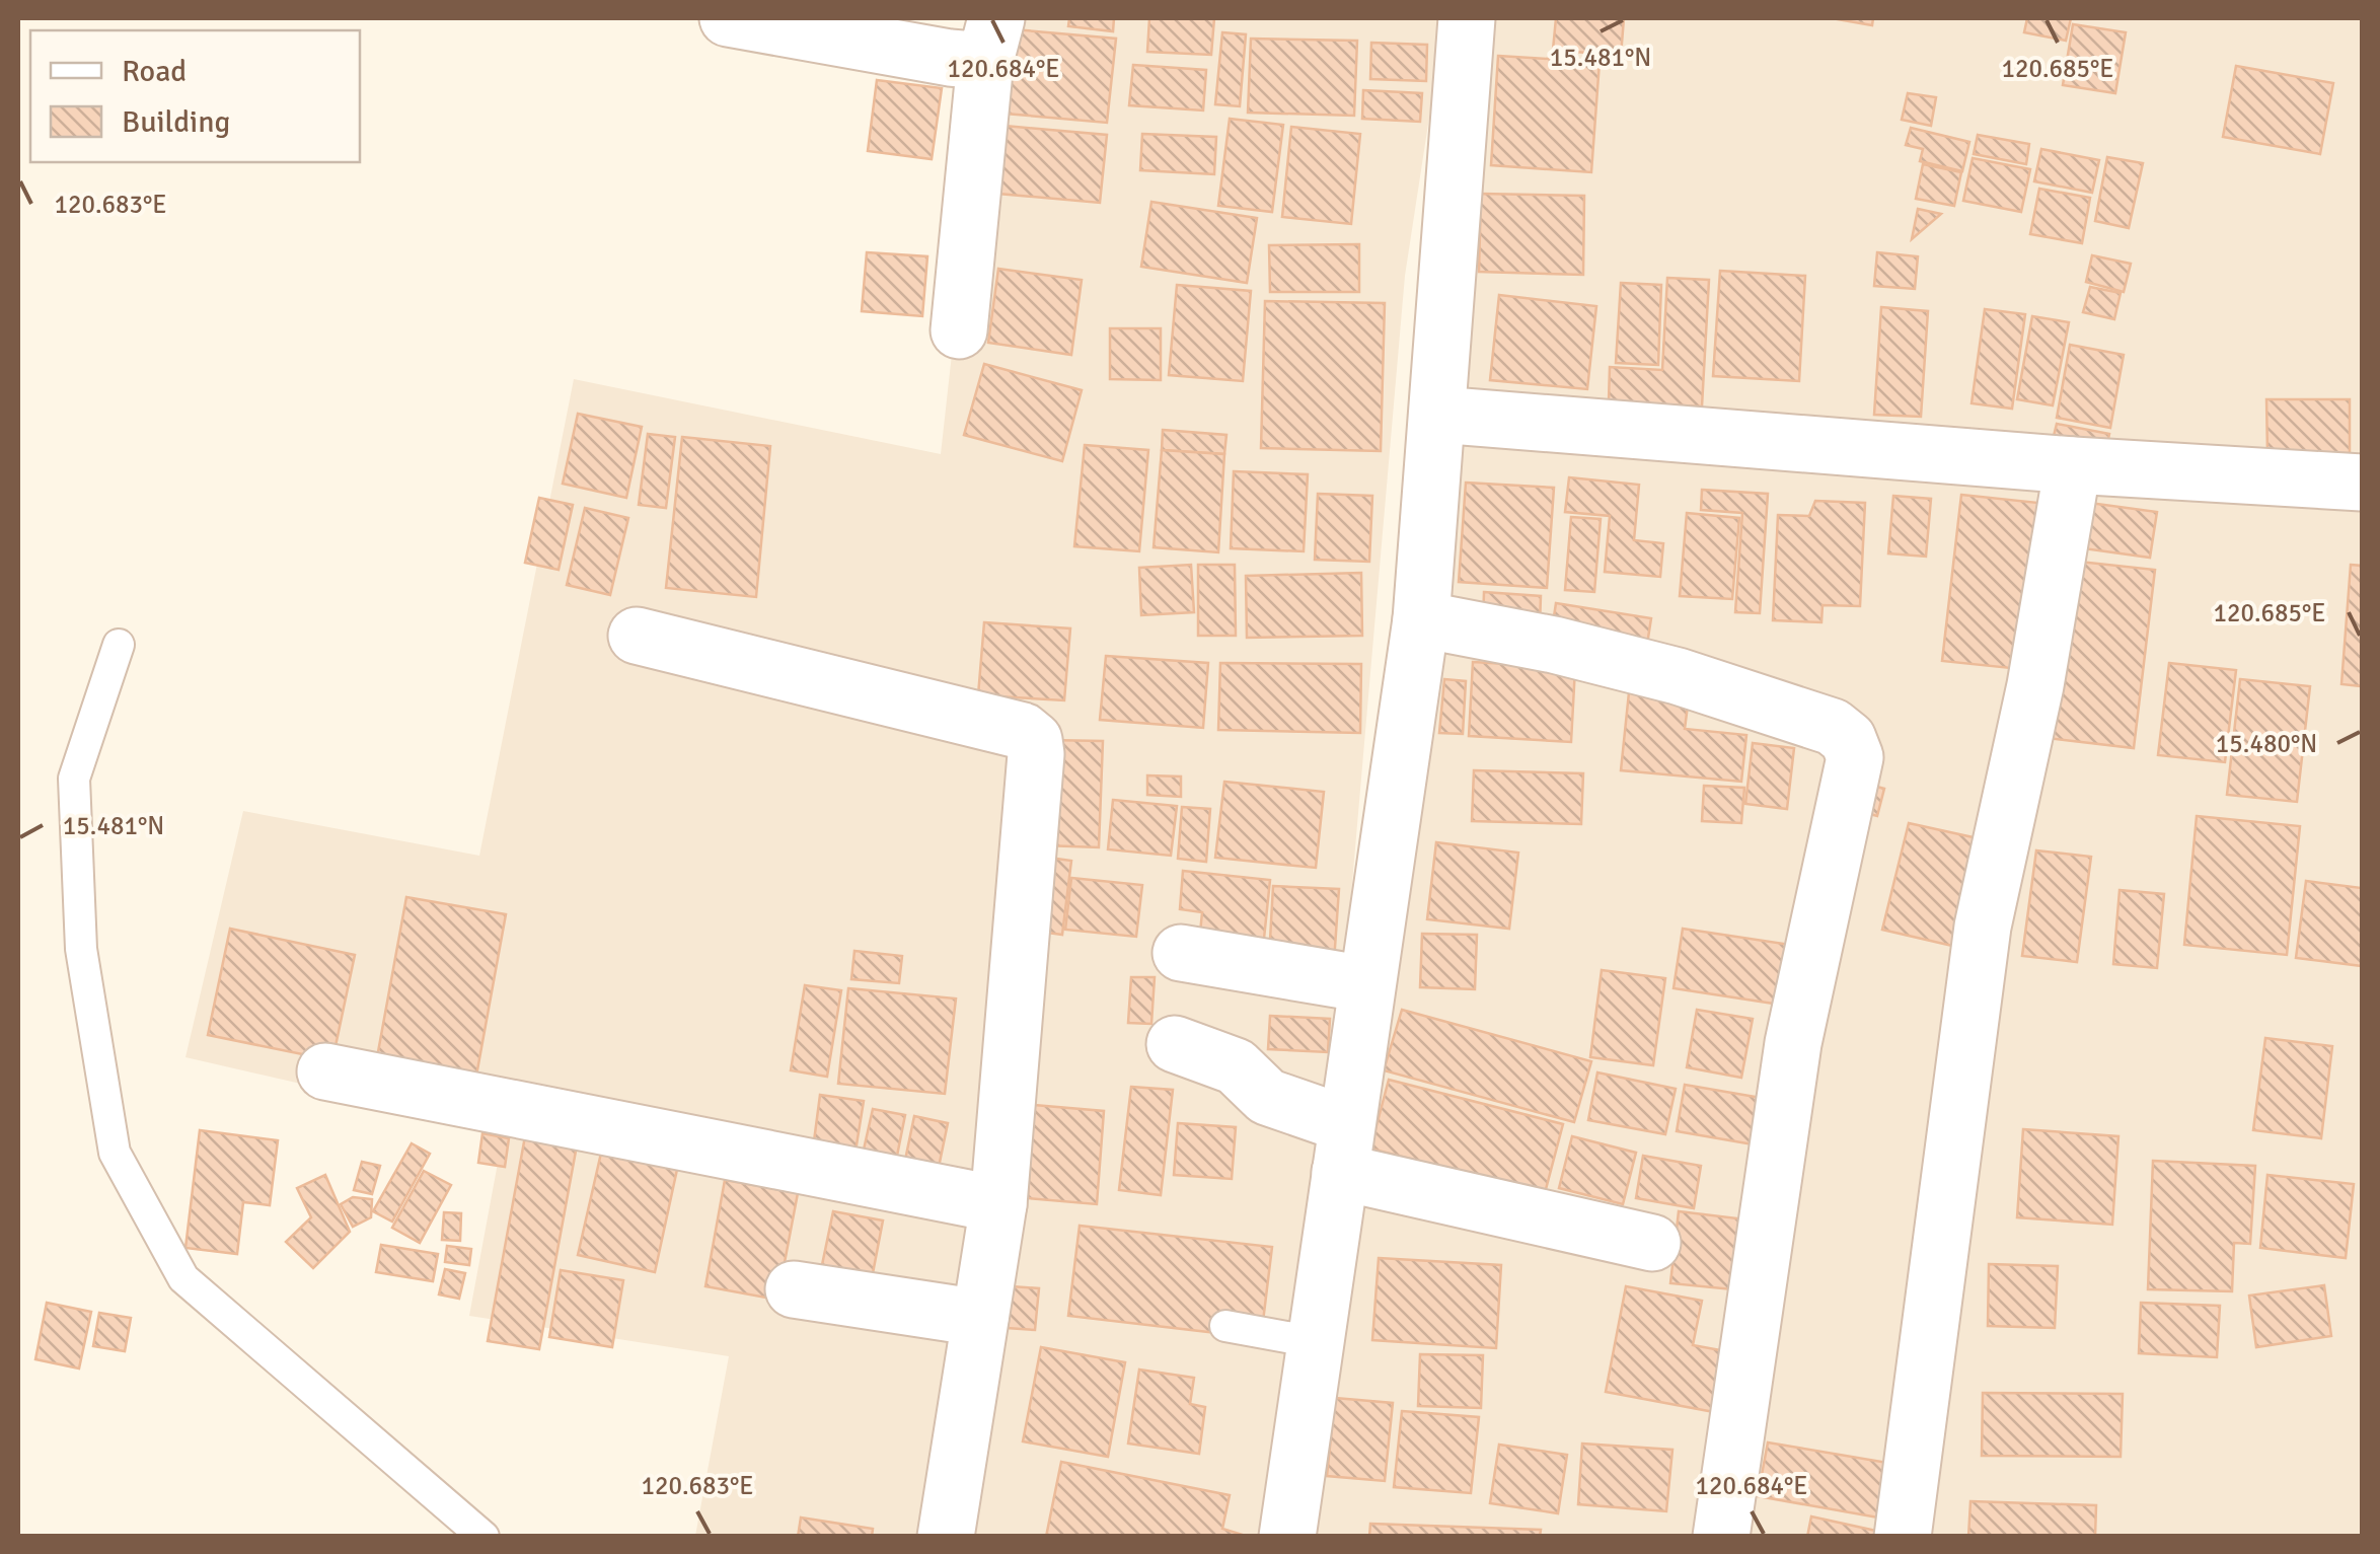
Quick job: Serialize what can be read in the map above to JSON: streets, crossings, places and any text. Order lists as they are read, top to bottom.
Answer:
{
  "legend": ["Road", "Building"],
  "coordinates": [
    "15.481°N",
    "120.684°E",
    "120.685°E",
    "120.683°E",
    "15.480°N"
  ]
}
